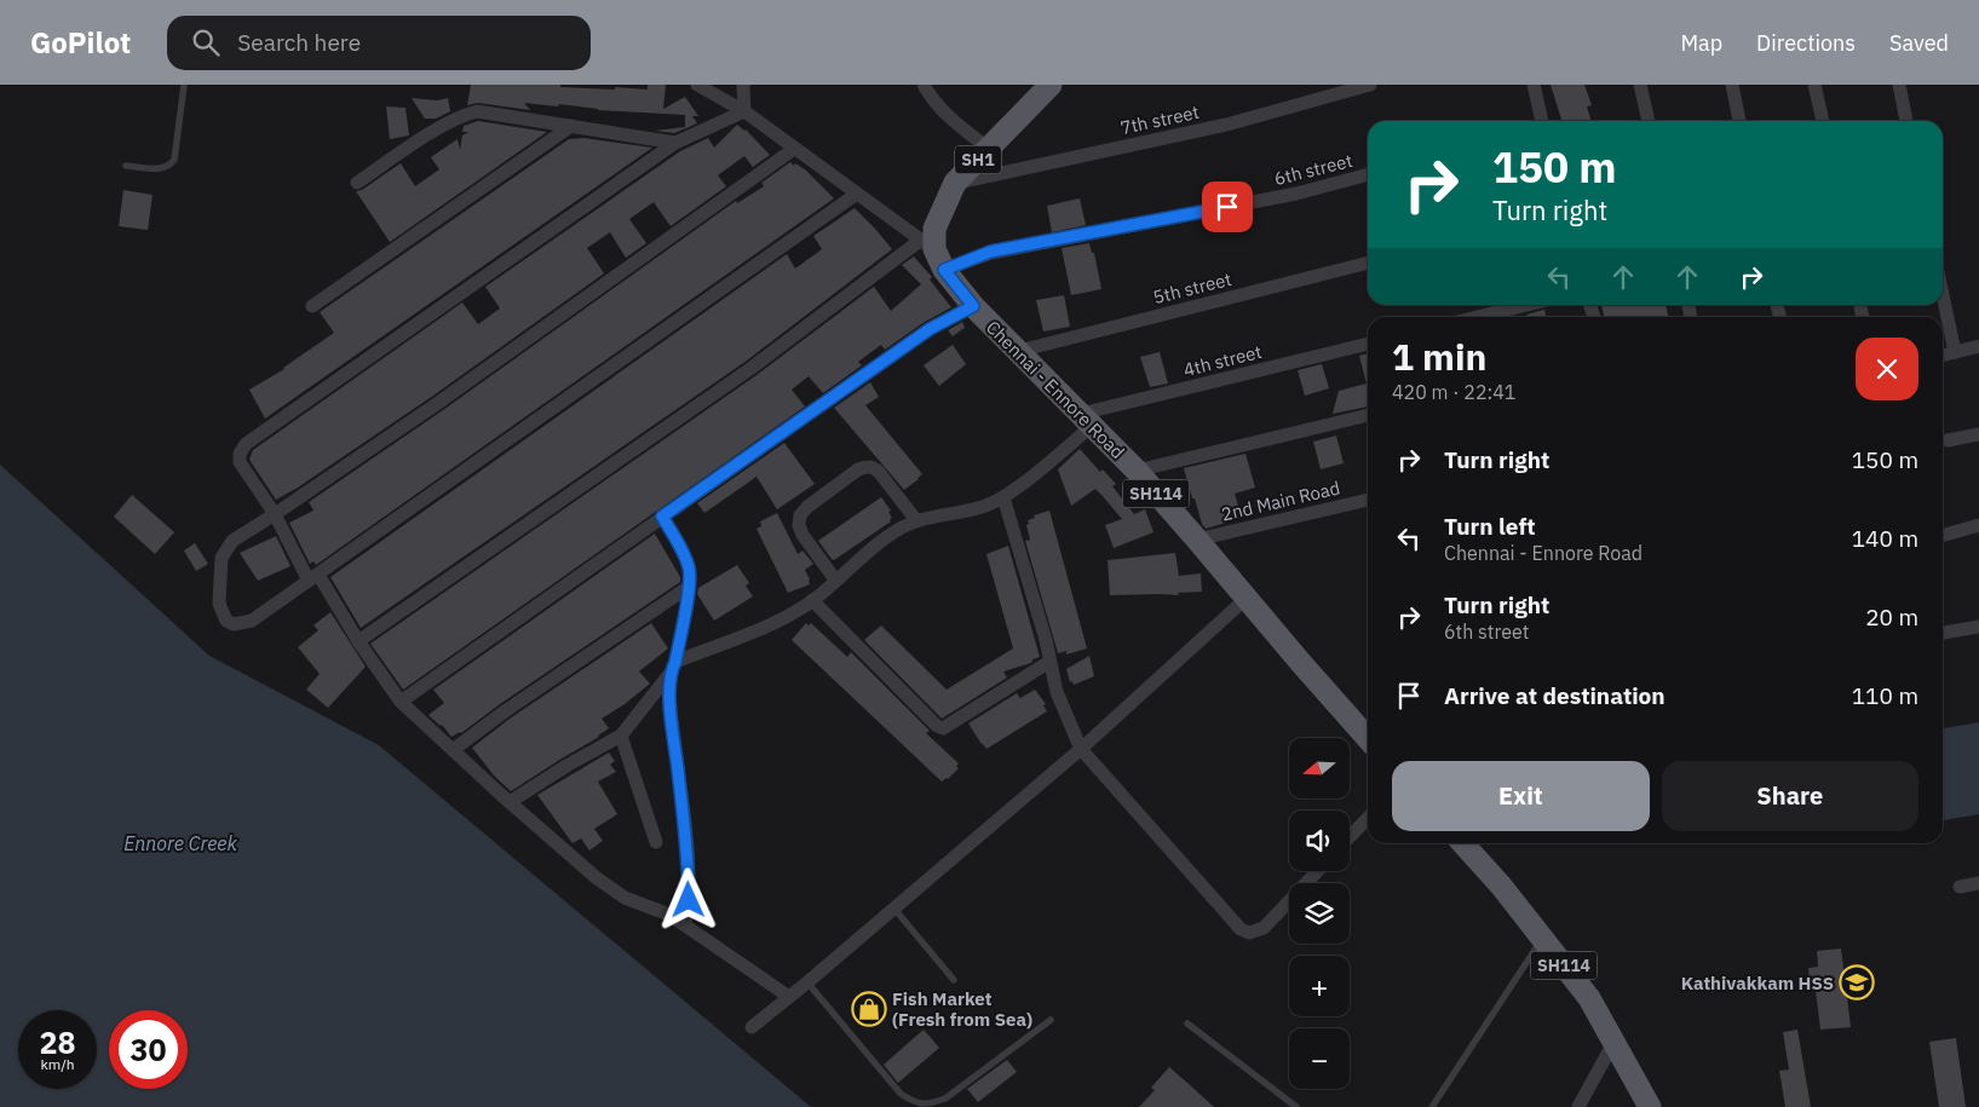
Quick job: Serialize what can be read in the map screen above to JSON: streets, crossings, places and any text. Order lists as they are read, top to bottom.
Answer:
{
  "streets": {
    "main road": ["SH1", "Chennai - Ennore Road", "SH114"],
    "street": [
      "7th street",
      "6th street",
      "5th street",
      "4th street",
      "2nd Main Road"
    ]
  },
  "crossings": [
    ["7th street", "SH1"],
    ["SH1", "Chennai - Ennore Road"],
    ["6th street", "Chennai - Ennore Road"],
    ["5th street", "Chennai - Ennore Road"],
    ["4th street", "Chennai - Ennore Road"],
    ["Chennai - Ennore Road", "2nd Main Road"]
  ],
  "water": ["Ennore Creek"],
  "places": {
    "school or university": ["Kathivakkam HSS"],
    "shop": ["Fish Market (Fresh from Sea)"]
  },
  "north": "left",
  "page": {
    "header": "GoPilot",
    "search": "Search here",
    "nav": ["Map", "Directions", "Saved"],
    "turn": ["150 m", "Turn right"],
    "heading": ["1 min", "420 m · 22:41"],
    "list": [
      {
        "name": "Turn right",
        "value": "150 m"
      },
      {
        "name": "Turn left",
        "note": "Chennai - Ennore Road",
        "value": "140 m"
      },
      {
        "name": "Turn right",
        "note": "6th street",
        "value": "20 m"
      },
      {
        "name": "Arrive at destination",
        "value": "110 m"
      }
    ],
    "map_buttons": ["+", "−"],
    "buttons": ["Exit", "Share"],
    "speed": "28 km/h",
    "limit": "30"
  }
}
